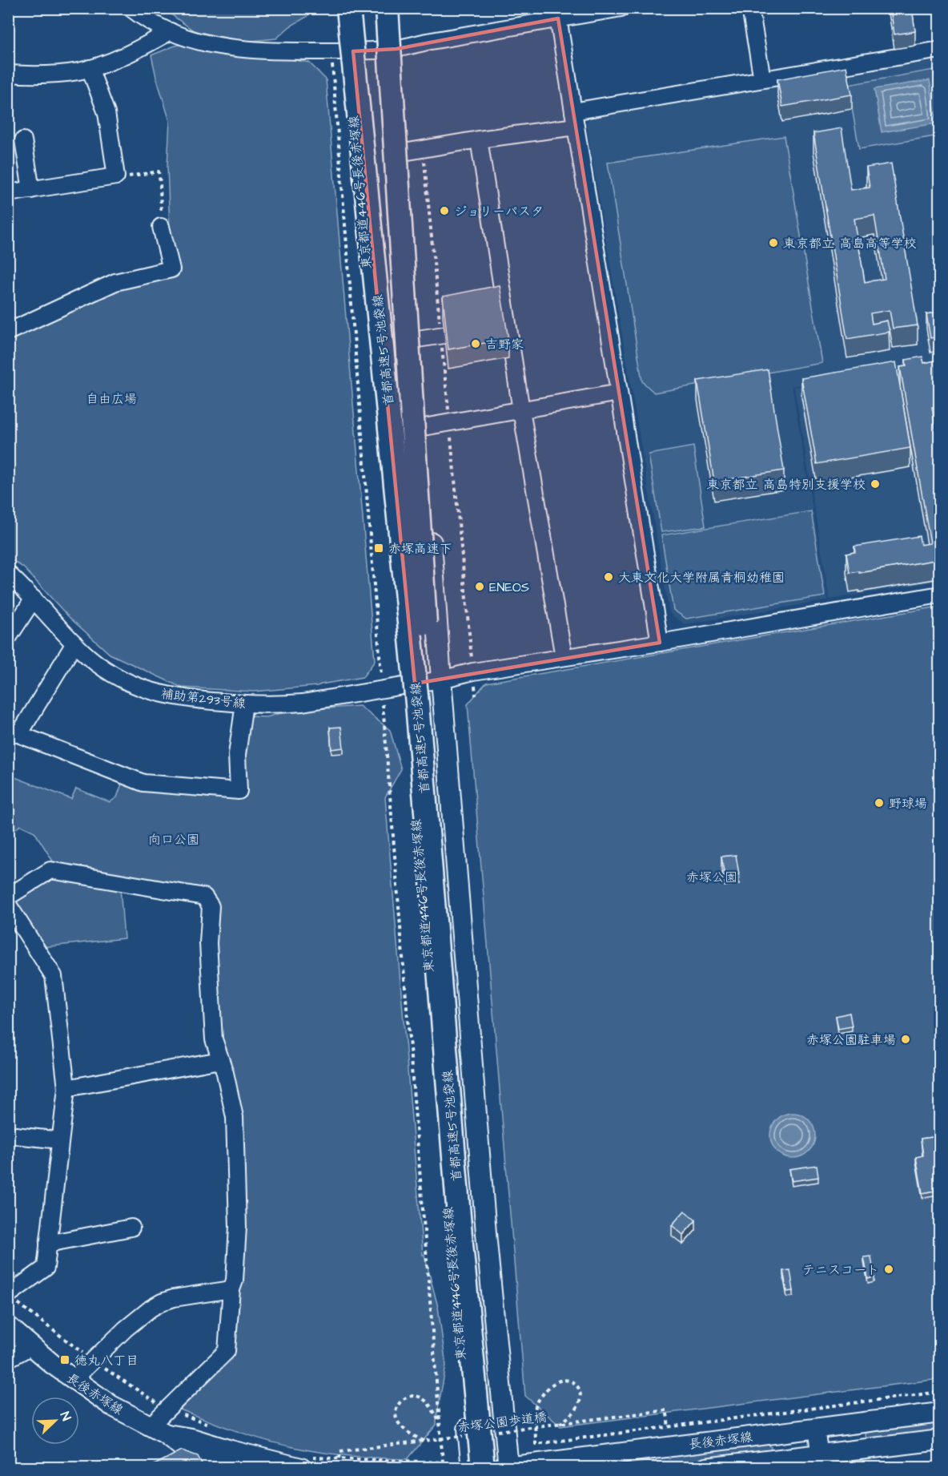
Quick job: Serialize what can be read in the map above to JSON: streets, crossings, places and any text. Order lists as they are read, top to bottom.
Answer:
{
  "streets": {
    "highway": ["首都高速5号池袋線"],
    "main road": ["東京都道446号長後赤塚線", "長後赤塚線"],
    "street": ["補助第293号線"],
    "path": ["赤塚公園歩道橋"]
  },
  "crossings": [
    ["東京都道446号長後赤塚線", "補助第293号線"],
    ["首都高速5号池袋線", "長後赤塚線"]
  ],
  "parks": ["自由広場", "向口公園", "赤塚公園"],
  "places": {
    "other": [
      "ジョリーパスタ",
      "東京都立 高島高等学校",
      "吉野家",
      "東京都立 高島特別支援学校",
      "大東文化大学附属青桐幼稚園",
      "ENEOS",
      "野球場",
      "赤塚公園駐車場",
      "テニスコート"
    ],
    "transit": ["赤塚高速下", "徳丸八丁目"]
  },
  "north": "top right"
}
